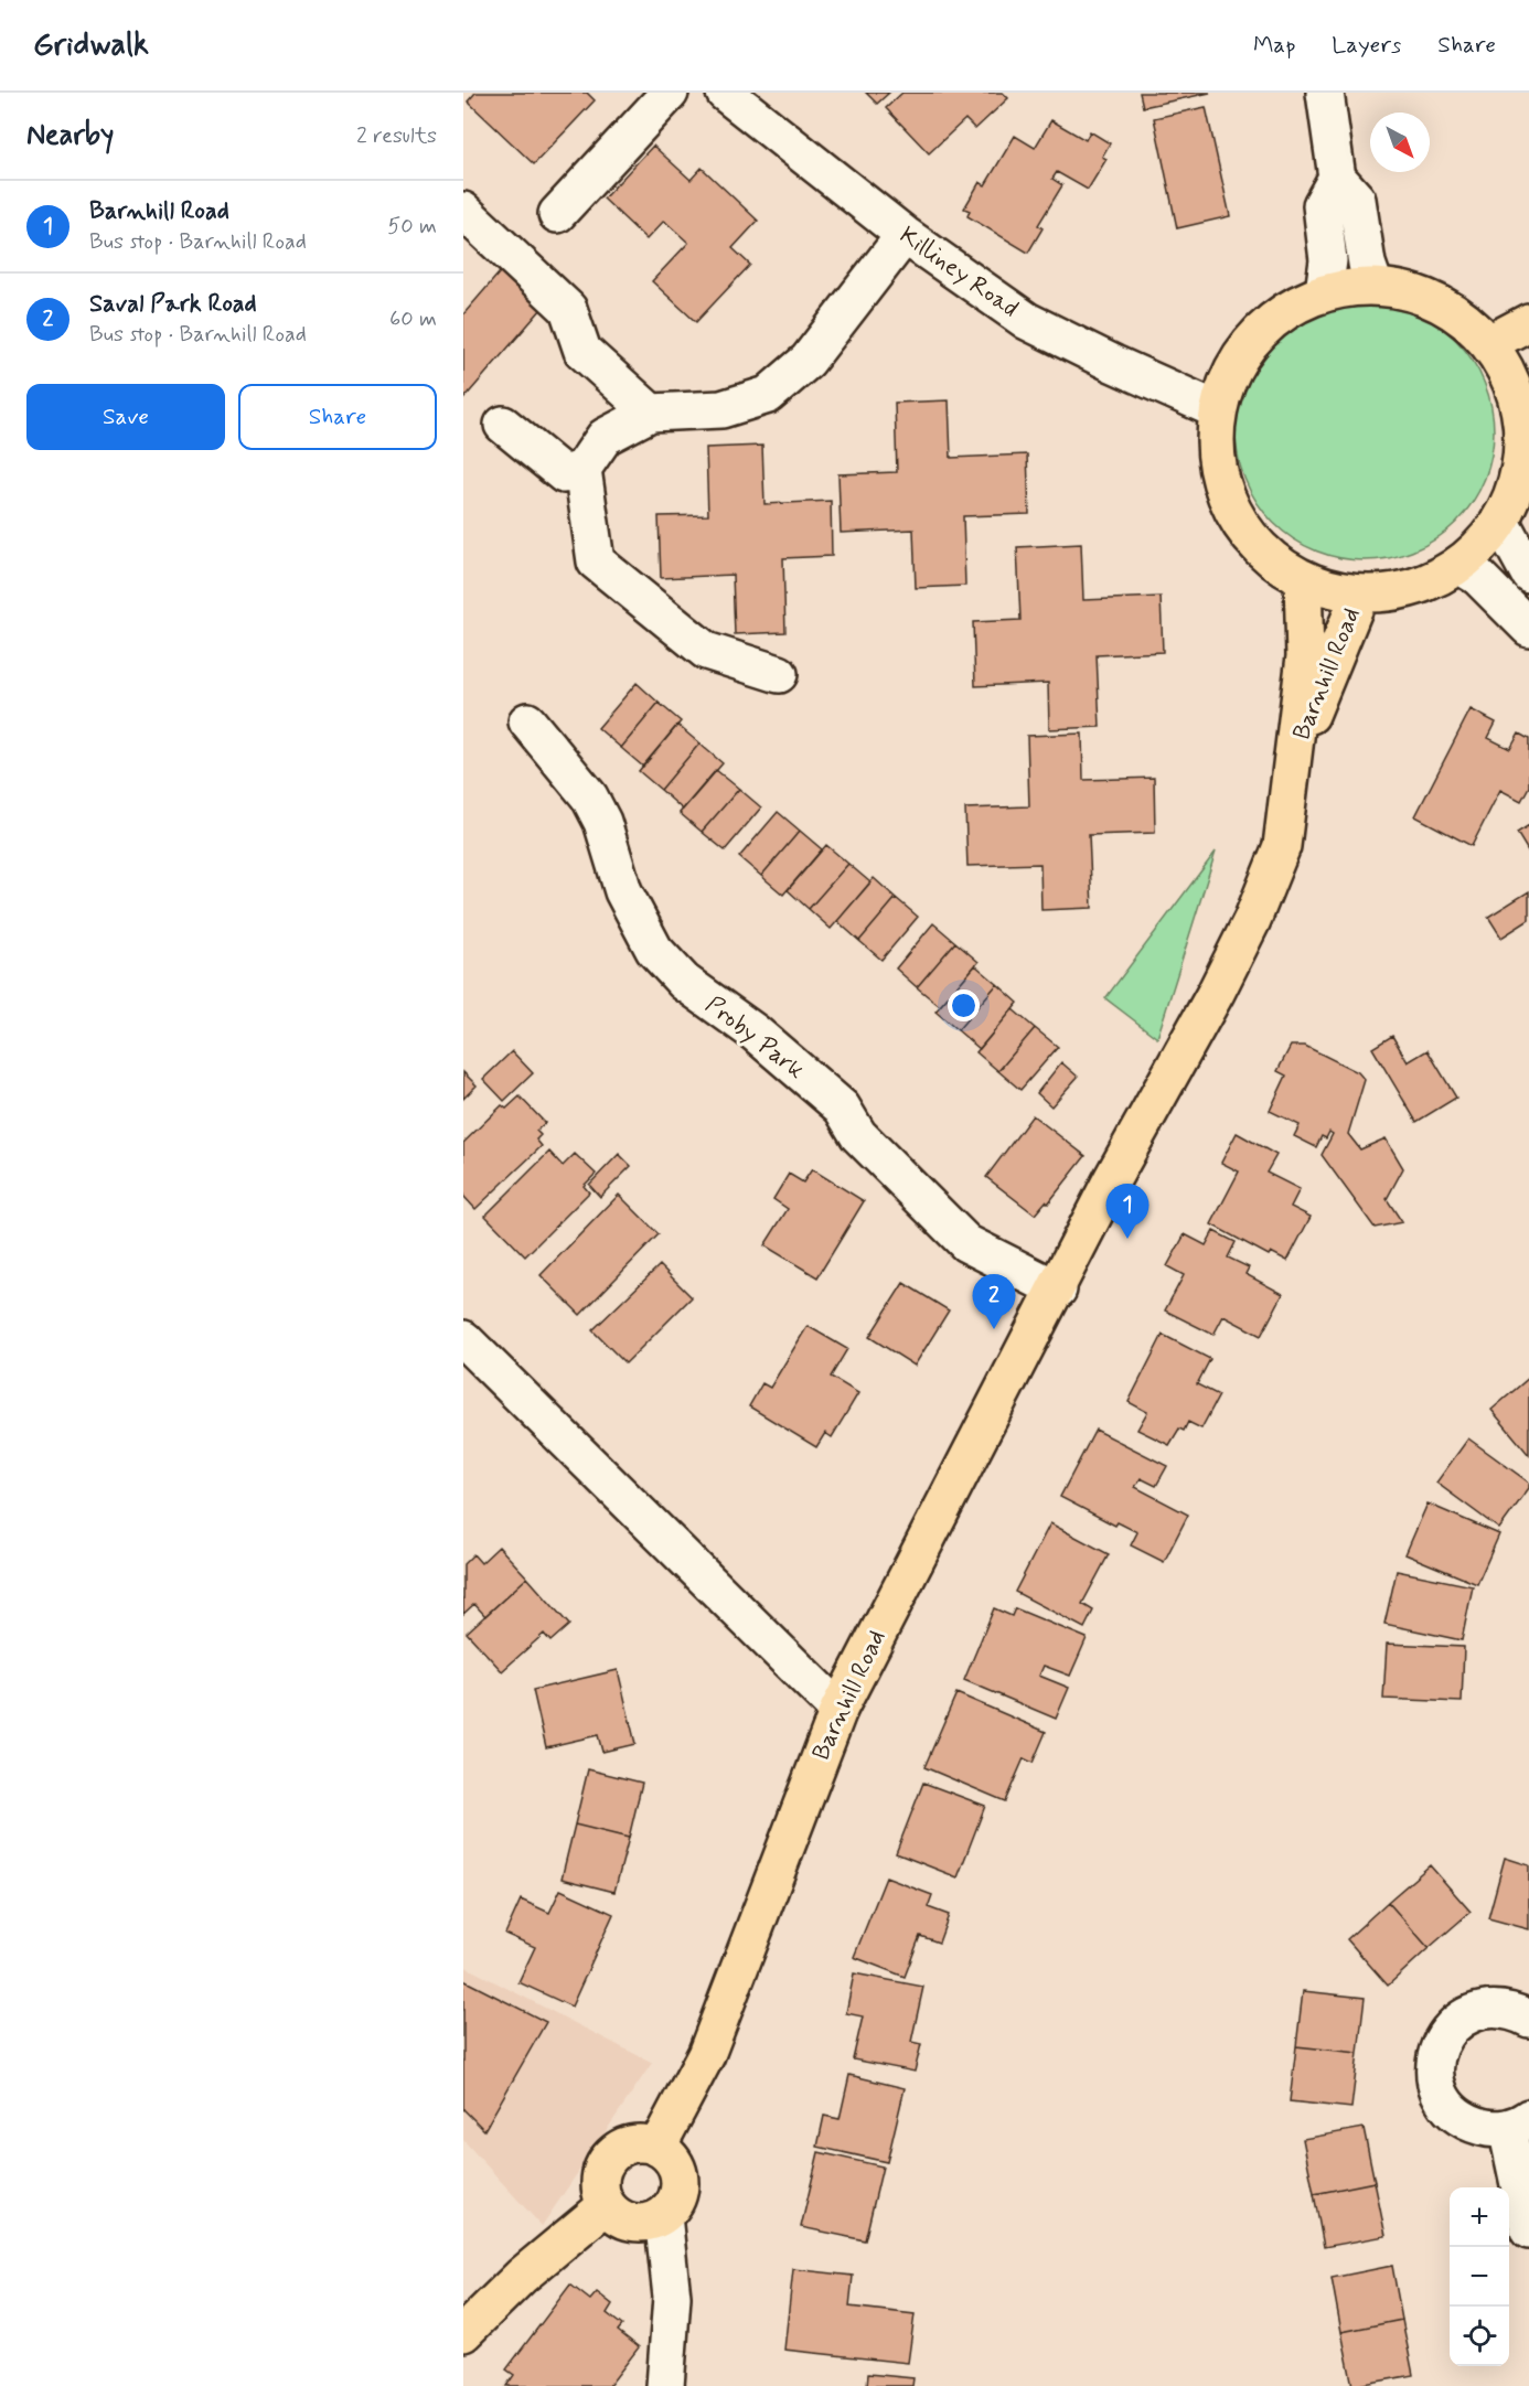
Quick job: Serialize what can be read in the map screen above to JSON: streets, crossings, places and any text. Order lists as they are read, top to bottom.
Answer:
{
  "streets": {
    "main road": ["Barnhill Road"],
    "street": ["Killiney Road", "Proby Park"]
  },
  "crossings": [
    ["Barnhill Road", "Proby Park"]
  ],
  "north": "bottom right",
  "page": {
    "header": "Gridwalk",
    "nav": ["Map", "Layers", "Share"],
    "heading": ["Nearby", "2 results"],
    "list": [
      {
        "mark": "1",
        "name": "Barnhill Road",
        "note": "Bus stop · Barnhill Road",
        "value": "50 m"
      },
      {
        "mark": "2",
        "name": "Saval Park Road",
        "note": "Bus stop · Barnhill Road",
        "value": "60 m"
      }
    ],
    "buttons": ["Save", "Share"],
    "pins": ["1", "2"],
    "map_buttons": ["+", "−"]
  }
}
